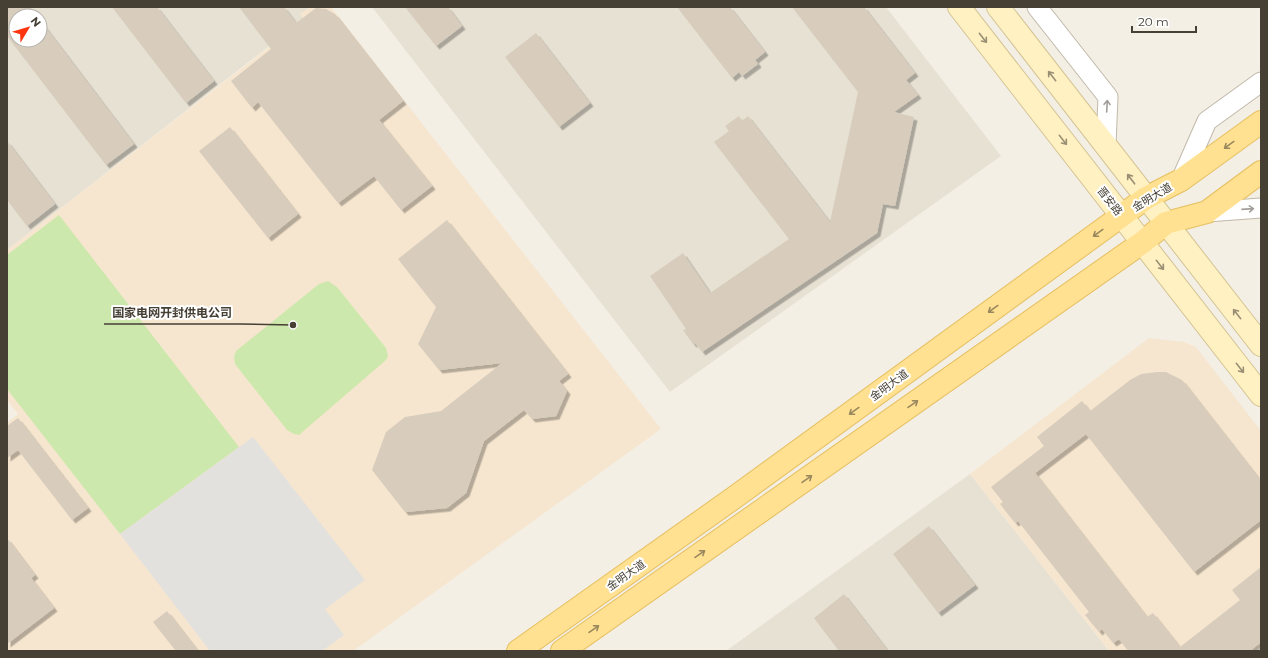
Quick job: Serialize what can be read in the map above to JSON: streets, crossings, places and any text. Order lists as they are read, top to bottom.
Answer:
{
  "streets": {
    "main road": ["金明大道", "晋安路"]
  },
  "crossings": [
    ["金明大道", "晋安路"]
  ],
  "places": ["国家电网开封供电公司"],
  "scale_bar": "20 m",
  "north": "top right"
}
